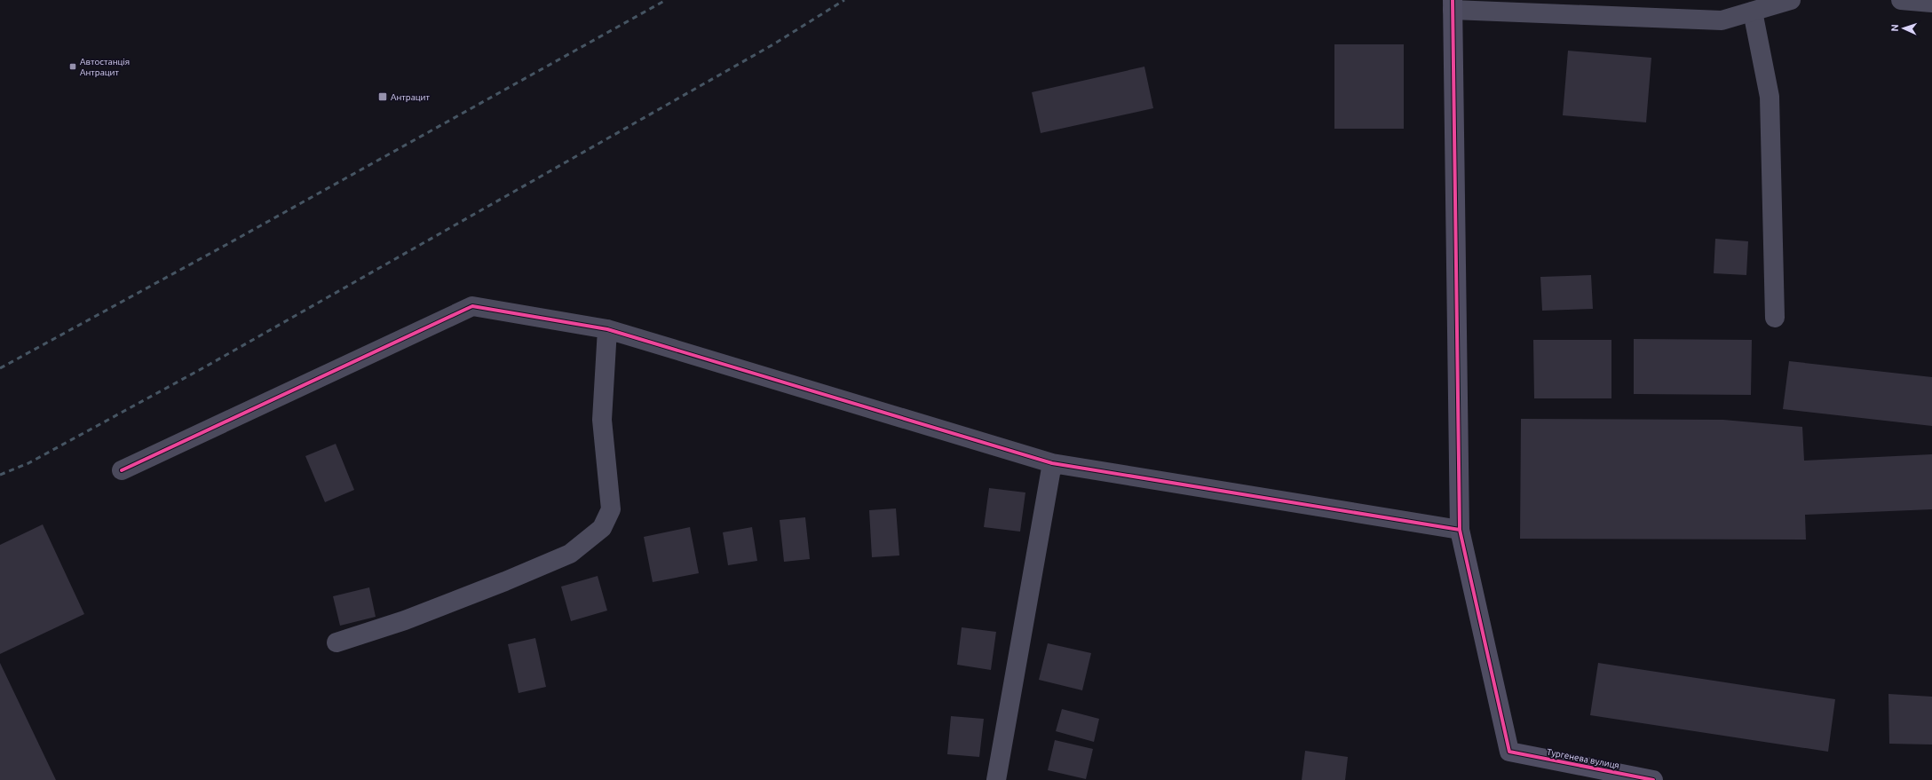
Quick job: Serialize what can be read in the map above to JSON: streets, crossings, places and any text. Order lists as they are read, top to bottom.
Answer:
{
  "streets": {
    "street": ["Тургенева вулиця"]
  },
  "places": {
    "transit": ["Автостанція Антрацит", "Антрацит"]
  },
  "north": "left"
}
